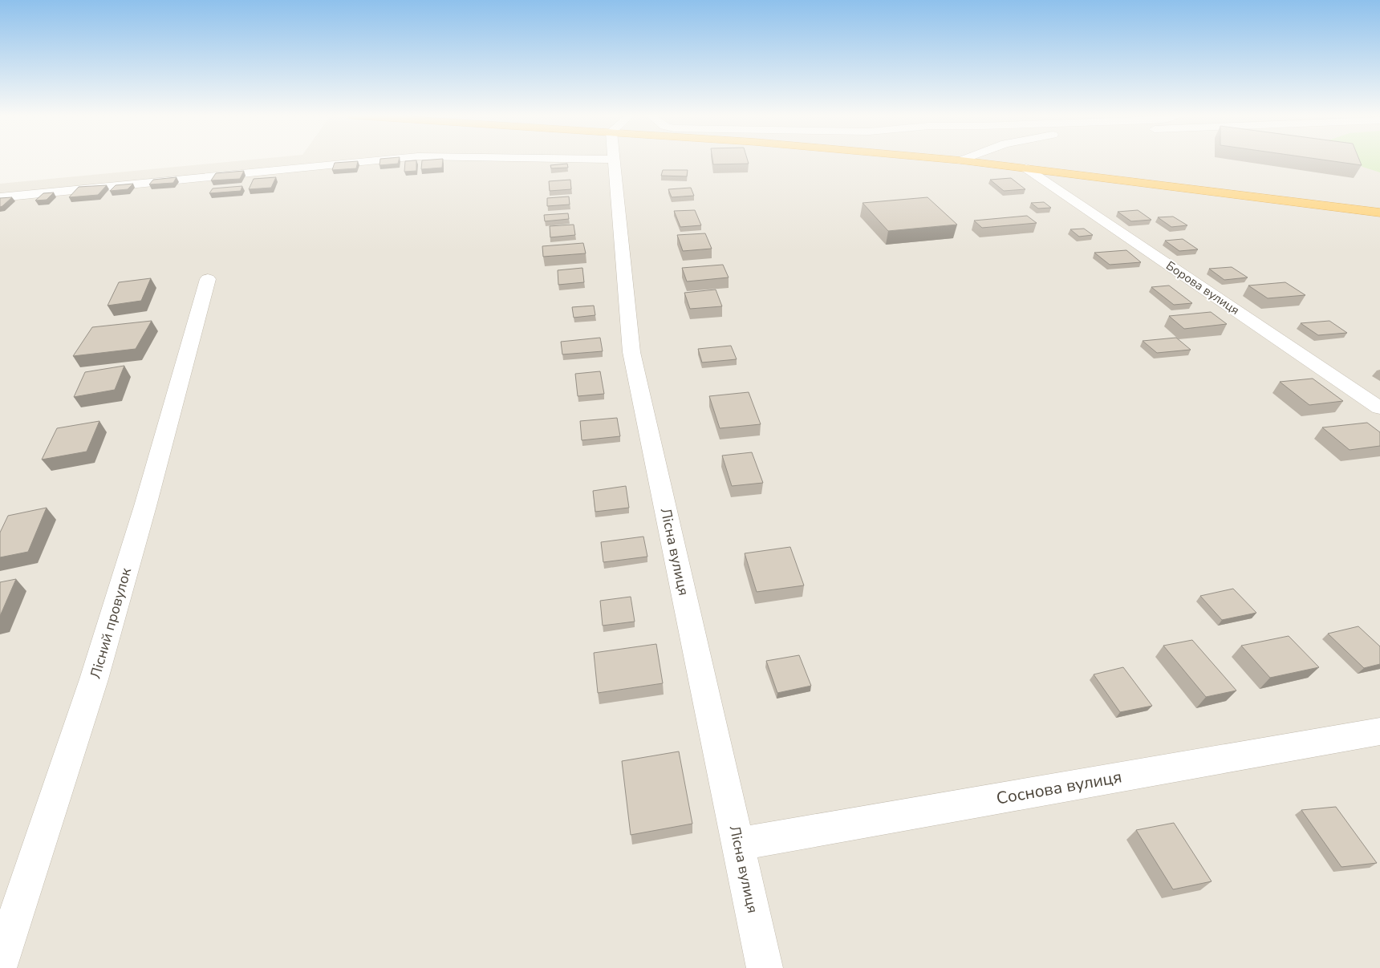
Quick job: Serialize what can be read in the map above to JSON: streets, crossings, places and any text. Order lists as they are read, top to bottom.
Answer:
{
  "streets": {
    "street": [
      "Борова вулиця",
      "Лісна вулиця",
      "Лісний провулок",
      "Соснова вулиця"
    ]
  },
  "crossings": [
    ["Лісна вулиця", "Соснова вулиця"]
  ]
}
